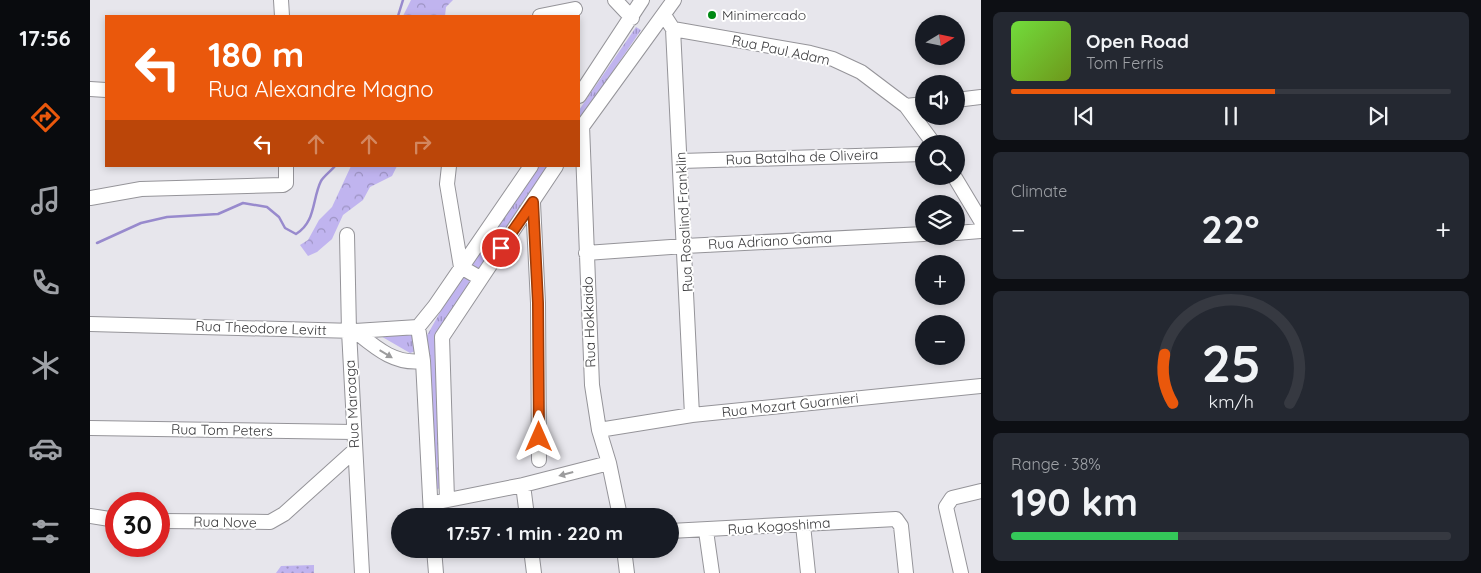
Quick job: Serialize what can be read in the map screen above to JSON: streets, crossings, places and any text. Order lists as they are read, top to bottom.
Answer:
{
  "streets": {
    "street": [
      "Rua Paul Adam",
      "Rua Batalha de Oliveira",
      "Rua Rosalind Franklin",
      "Rua Adriano Gama",
      "Rua Hokkaido",
      "Rua Theodore Levitt",
      "Rua Maroaga",
      "Rua Mozart Guarnieri",
      "Rua Tom Peters",
      "Rua Nove",
      "Rua Kogoshima"
    ]
  },
  "crossings": [
    ["Rua Paul Adam", "Rua Rosalind Franklin"],
    ["Rua Batalha de Oliveira", "Rua Rosalind Franklin"],
    ["Rua Rosalind Franklin", "Rua Adriano Gama"],
    ["Rua Rosalind Franklin", "Rua Mozart Guarnieri"],
    ["Rua Adriano Gama", "Rua Hokkaido"],
    ["Rua Hokkaido", "Rua Mozart Guarnieri"],
    ["Rua Theodore Levitt", "Rua Maroaga"],
    ["Rua Maroaga", "Rua Tom Peters"],
    ["Rua Maroaga", "Rua Nove"]
  ],
  "places": ["Minimercado"],
  "north": "right",
  "page": {
    "tabs": "17:56",
    "map_buttons": ["+", "−"],
    "turn": ["180 m", "Rua Alexandre Magno"],
    "song": ["Open Road", "Tom Ferris"],
    "tile": [
      "Climate",
      ["Range · 38%", "190 km"]
    ],
    "heat": ["−", "22°", "+"],
    "limit": "30",
    "trip": "17:57 · 1 min · 220 m",
    "gauge": ["25", "km/h"]
  }
}
